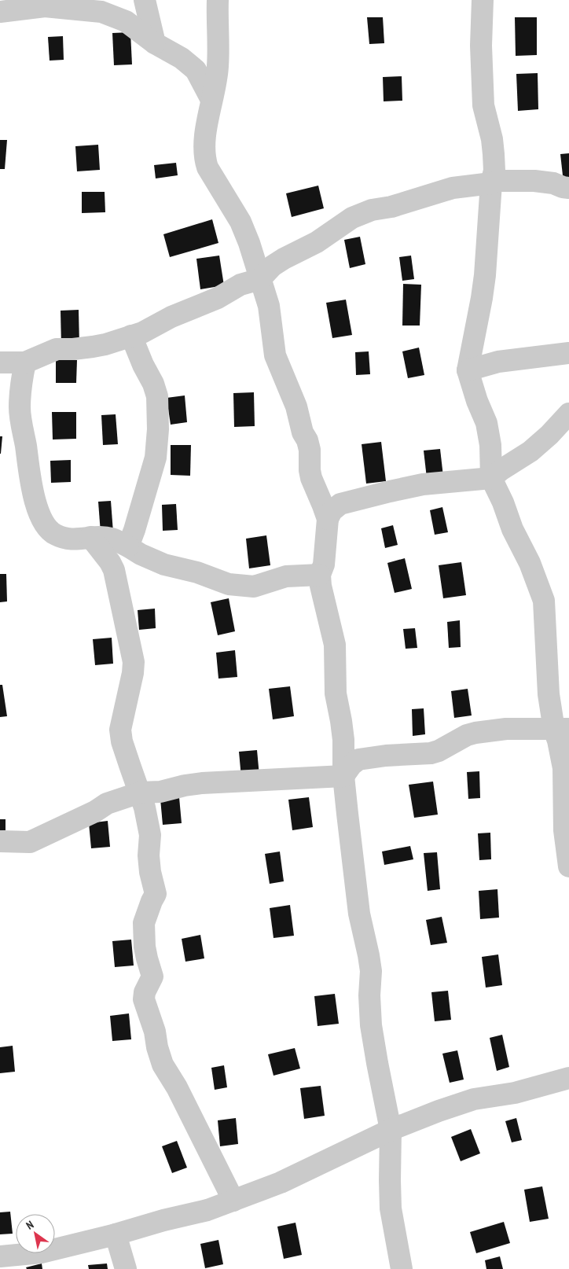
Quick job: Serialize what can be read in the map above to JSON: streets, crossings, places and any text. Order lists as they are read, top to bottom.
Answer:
{
  "north": "top left"
}
